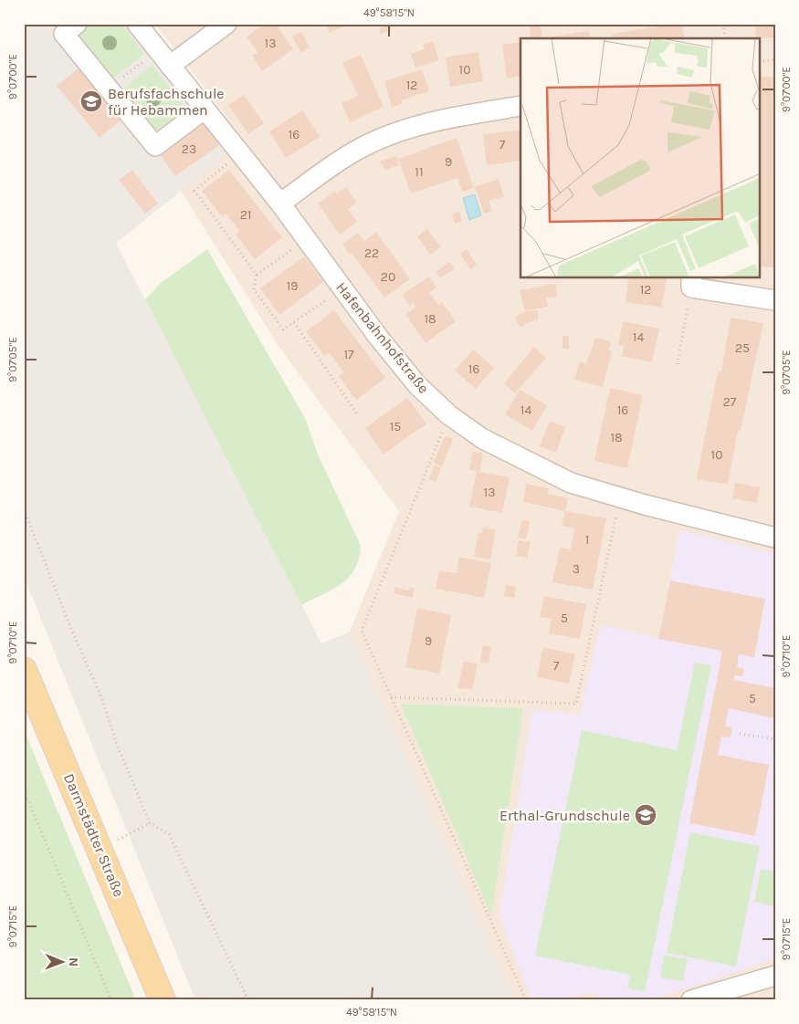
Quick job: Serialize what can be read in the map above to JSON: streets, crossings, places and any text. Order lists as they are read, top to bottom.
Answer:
{
  "streets": {
    "main road": ["Darmstädter Straße"],
    "street": ["Hafenbahnhofstraße"]
  },
  "places": {
    "school or university": ["Berufsfachschule für Hebammen", "Erthal-Grundschule"]
  },
  "house_numbers": [
    "13",
    "10",
    "12",
    "16",
    "7",
    "23",
    "9",
    "11",
    "21",
    "22",
    "20",
    "19",
    "12",
    "18",
    "14",
    "25",
    "17",
    "16",
    "27",
    "14",
    "16",
    "15",
    "18",
    "10",
    "13",
    "1",
    "3",
    "5",
    "9",
    "7",
    "5"
  ],
  "north": "right",
  "coordinates": [
    "49°58'15\"N",
    "9°07'00\"E",
    "9°07'05\"E",
    "9°07'10\"E",
    "9°07'15\"E"
  ]
}
